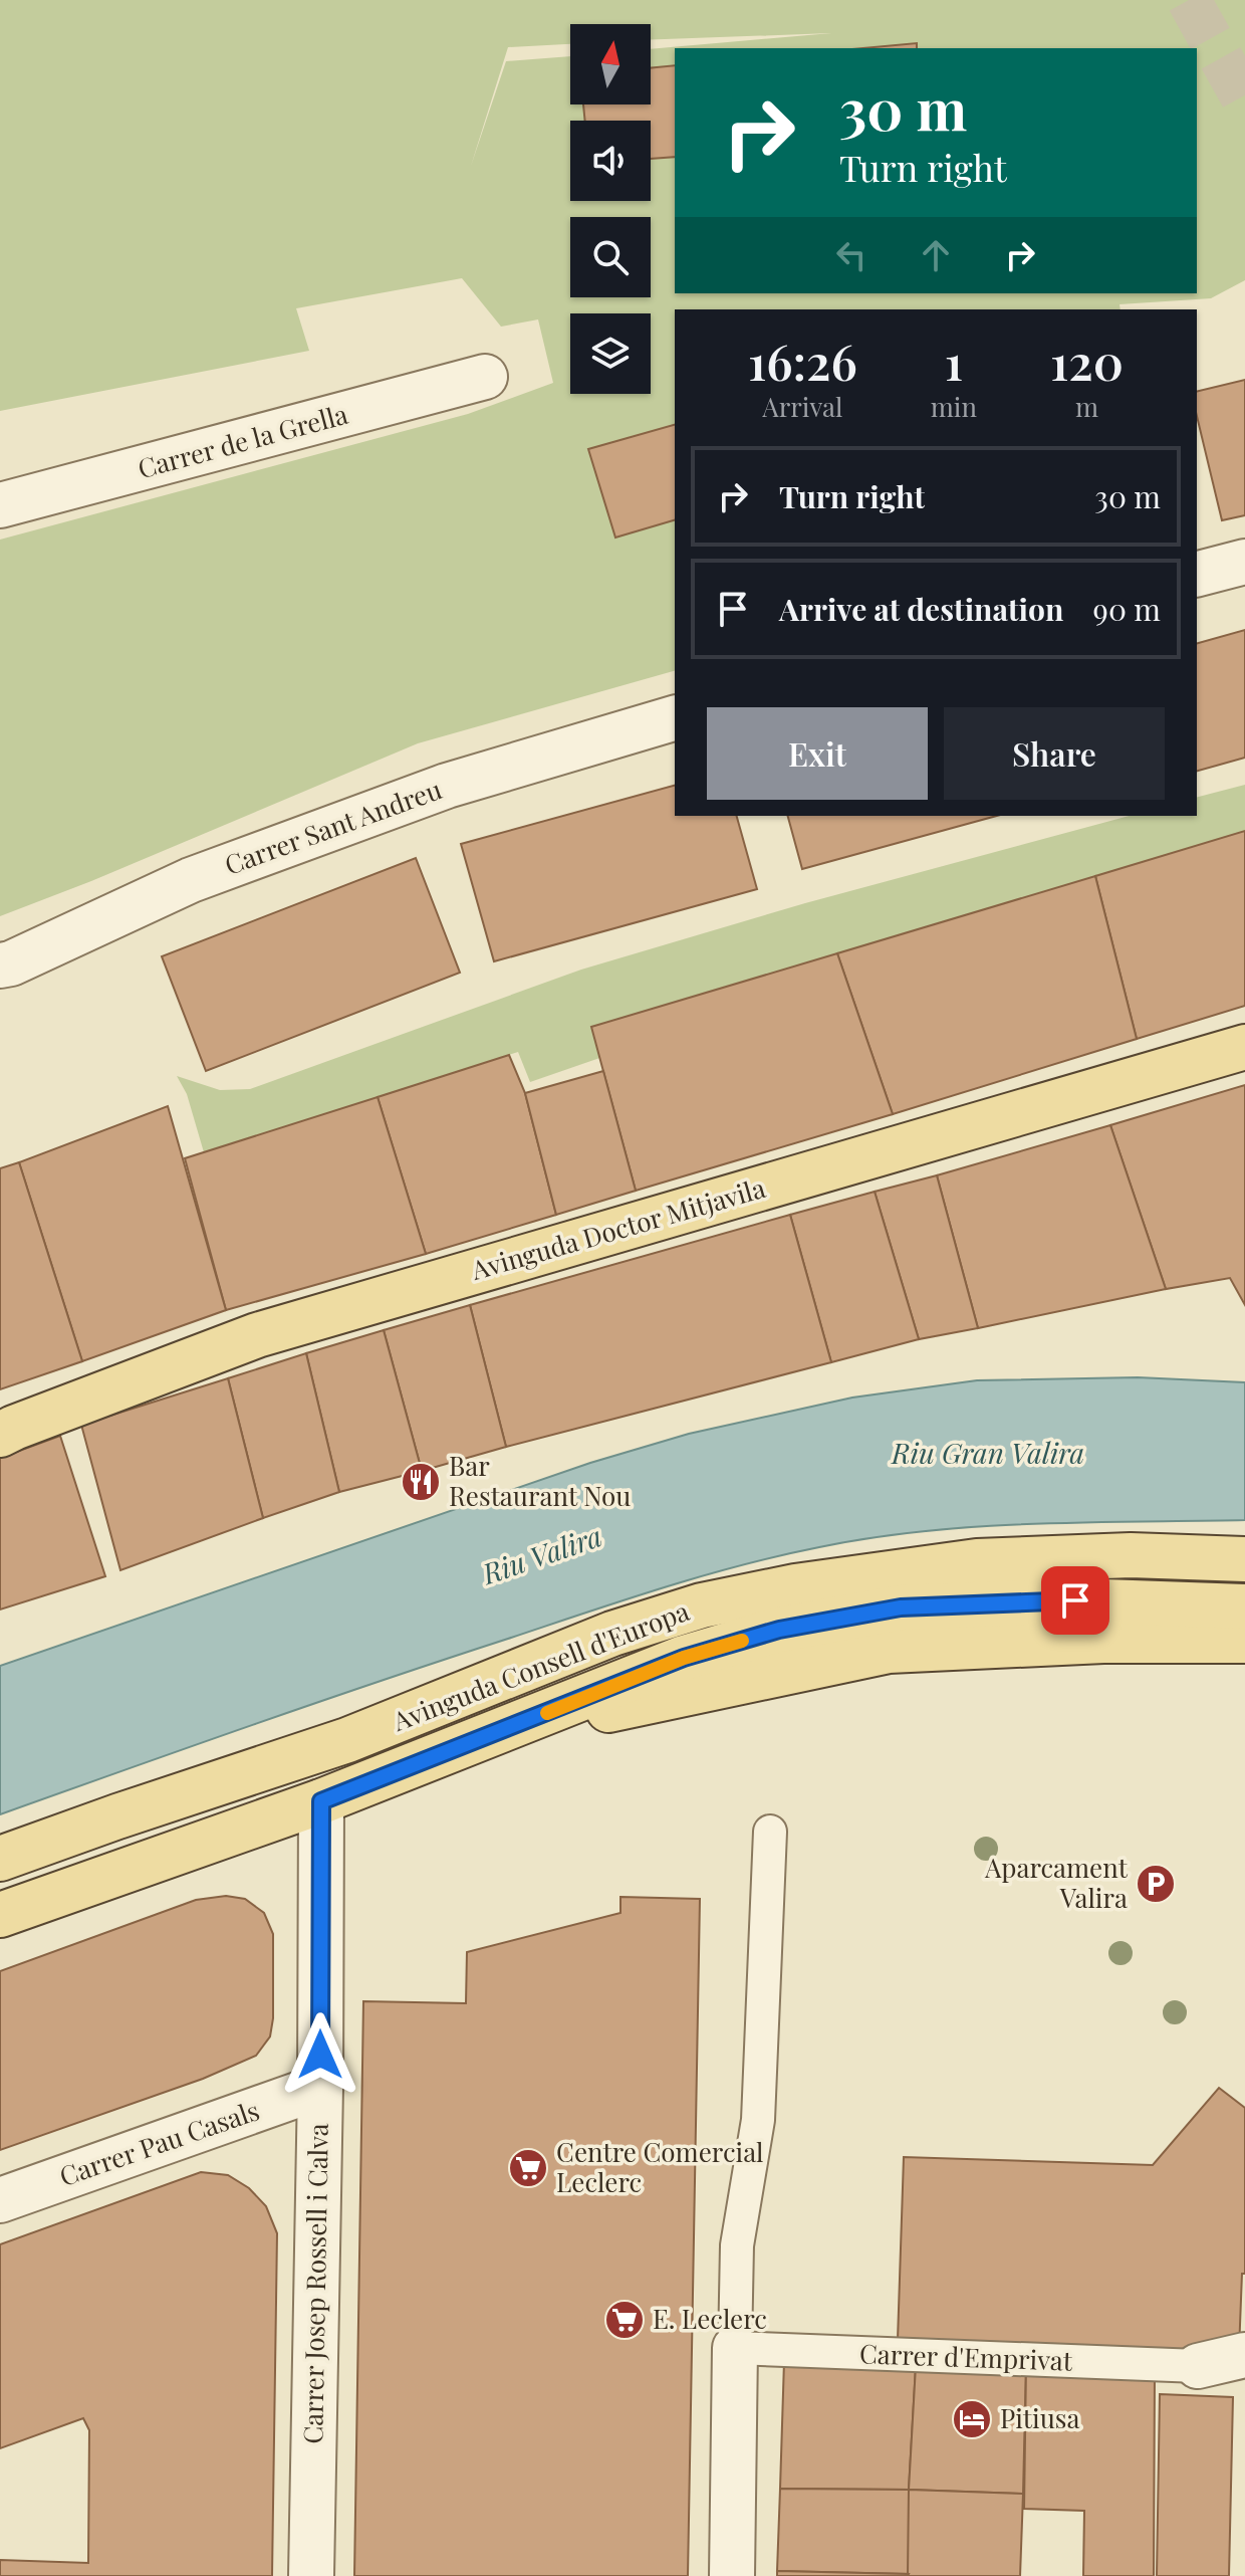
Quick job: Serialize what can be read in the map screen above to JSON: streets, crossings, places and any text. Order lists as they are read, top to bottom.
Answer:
{
  "streets": {
    "main road": ["Avinguda Doctor Mitjavila", "Avinguda Consell d'Europa"],
    "street": [
      "Carrer de la Grella",
      "Carrer Sant Andreu",
      "Carrer Pau Casals",
      "Carrer Josep Rossell i Calva"
    ],
    "lane": ["Carrer d'Emprivat"]
  },
  "crossings": [
    ["Avinguda Consell d'Europa", "Carrer Josep Rossell i Calva"],
    ["Carrer Pau Casals", "Carrer Josep Rossell i Calva"]
  ],
  "water": ["Riu Gran Valira", "Riu Valira"],
  "places": {
    "restaurant": ["Bar Restaurant Nou"],
    "parking": ["Aparcament Valira"],
    "supermarket": ["Centre Comercial Leclerc", "E. Leclerc"],
    "hotel": ["Pitiusa"]
  },
  "north": "top",
  "page": {
    "turn": ["30 m", "Turn right"],
    "eta": [
      "16:26",
      "Arrival",
      "1",
      "min",
      "120",
      "m"
    ],
    "list": [
      {
        "name": "Turn right",
        "value": "30 m"
      },
      {
        "name": "Arrive at destination",
        "value": "90 m"
      }
    ],
    "buttons": ["Exit", "Share"]
  }
}
